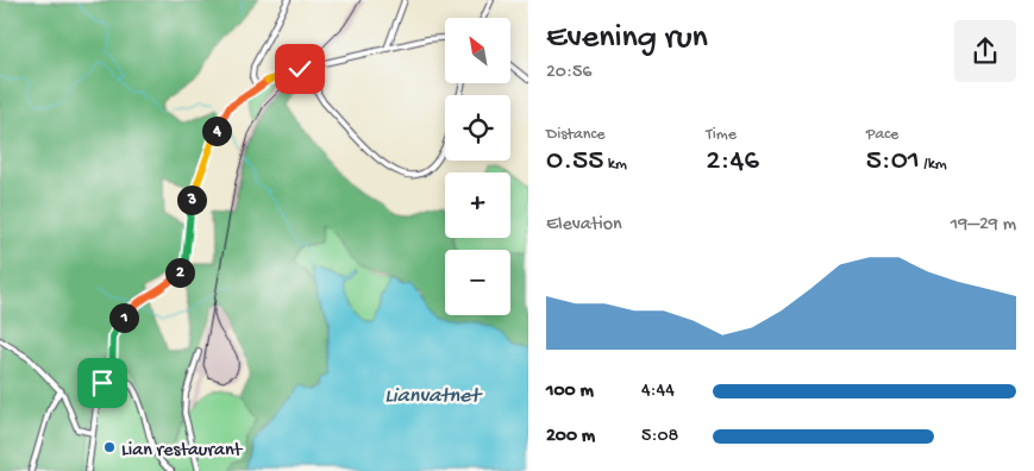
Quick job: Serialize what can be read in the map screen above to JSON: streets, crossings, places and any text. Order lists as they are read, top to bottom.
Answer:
{
  "water": ["Lianvatnet"],
  "places": ["Lian restaurant"],
  "north": "top left",
  "page": {
    "heading": ["Evening run", "20:56"],
    "map_buttons": ["+", "−"],
    "stats": [
      ["Distance", "0.55 km"],
      ["Time", "2:46"],
      ["Pace", "5:01 /km"]
    ],
    "pins": [
      "4",
      "3",
      "2",
      "1"
    ],
    "chart": ["Elevation", "19–29 m"],
    "list": [
      {
        "name": "100 m",
        "note": "4:44"
      },
      {
        "name": "200 m",
        "note": "5:08"
      }
    ]
  }
}
